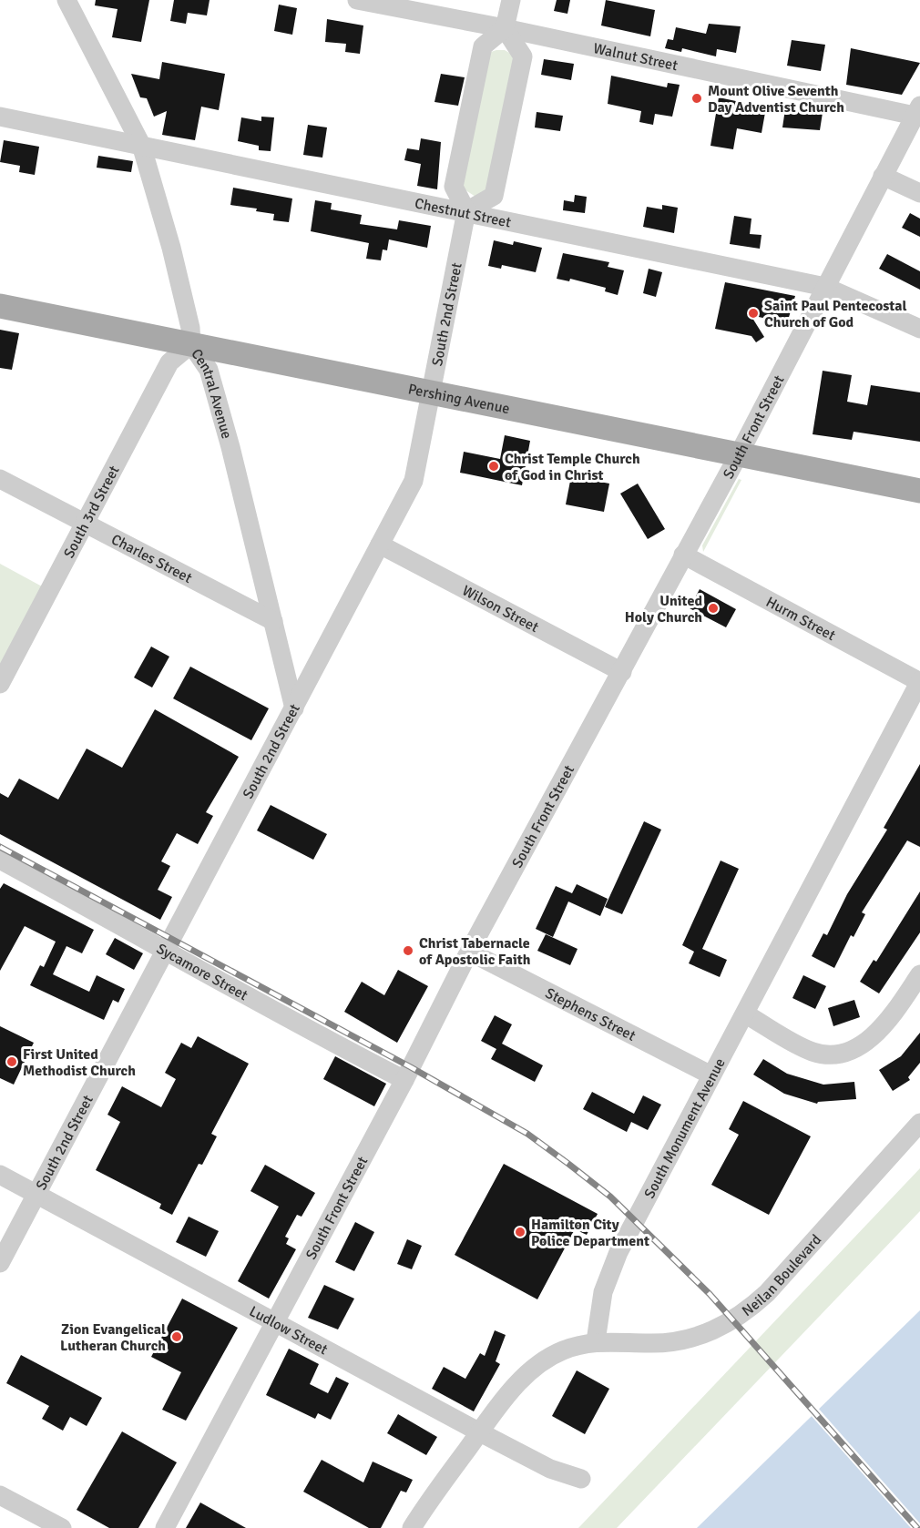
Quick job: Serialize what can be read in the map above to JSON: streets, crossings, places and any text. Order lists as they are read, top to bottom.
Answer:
{
  "streets": {
    "main road": ["Pershing Avenue"],
    "street": [
      "Walnut Street",
      "Chestnut Street",
      "South 2nd Street",
      "Central Avenue",
      "South Front Street",
      "South 3rd Street",
      "Charles Street",
      "Wilson Street",
      "Hurm Street",
      "Sycamore Street",
      "Stephens Street",
      "South Monument Avenue",
      "Neilan Boulevard",
      "Ludlow Street"
    ]
  },
  "crossings": [
    ["Walnut Street", "South Front Street"],
    ["Chestnut Street", "South 2nd Street"],
    ["Chestnut Street", "Central Avenue"],
    ["Chestnut Street", "South Front Street"],
    ["South 2nd Street", "Central Avenue"],
    ["South 2nd Street", "Pershing Avenue"],
    ["South 2nd Street", "Wilson Street"],
    ["South 2nd Street", "Sycamore Street"],
    ["South 2nd Street", "Ludlow Street"],
    ["Central Avenue", "Pershing Avenue"],
    ["Central Avenue", "South 3rd Street"],
    ["Central Avenue", "Charles Street"],
    ["Pershing Avenue", "South Front Street"],
    ["Pershing Avenue", "South 3rd Street"],
    ["South Front Street", "Wilson Street"],
    ["South Front Street", "Hurm Street"],
    ["South Front Street", "Sycamore Street"],
    ["South Front Street", "Stephens Street"],
    ["South Front Street", "Ludlow Street"],
    ["South 3rd Street", "Charles Street"],
    ["Hurm Street", "South Monument Avenue"],
    ["Stephens Street", "South Monument Avenue"],
    ["South Monument Avenue", "Neilan Boulevard"]
  ],
  "places": [
    "Mount Olive Seventh Day Adventist Church",
    "Saint Paul Pentecostal Church of God",
    "Christ Temple Church of God in Christ",
    "United Holy Church",
    "Christ Tabernacle of Apostolic Faith",
    "First United Methodist Church",
    "Hamilton City Police Department",
    "Zion Evangelical Lutheran Church"
  ]
}
